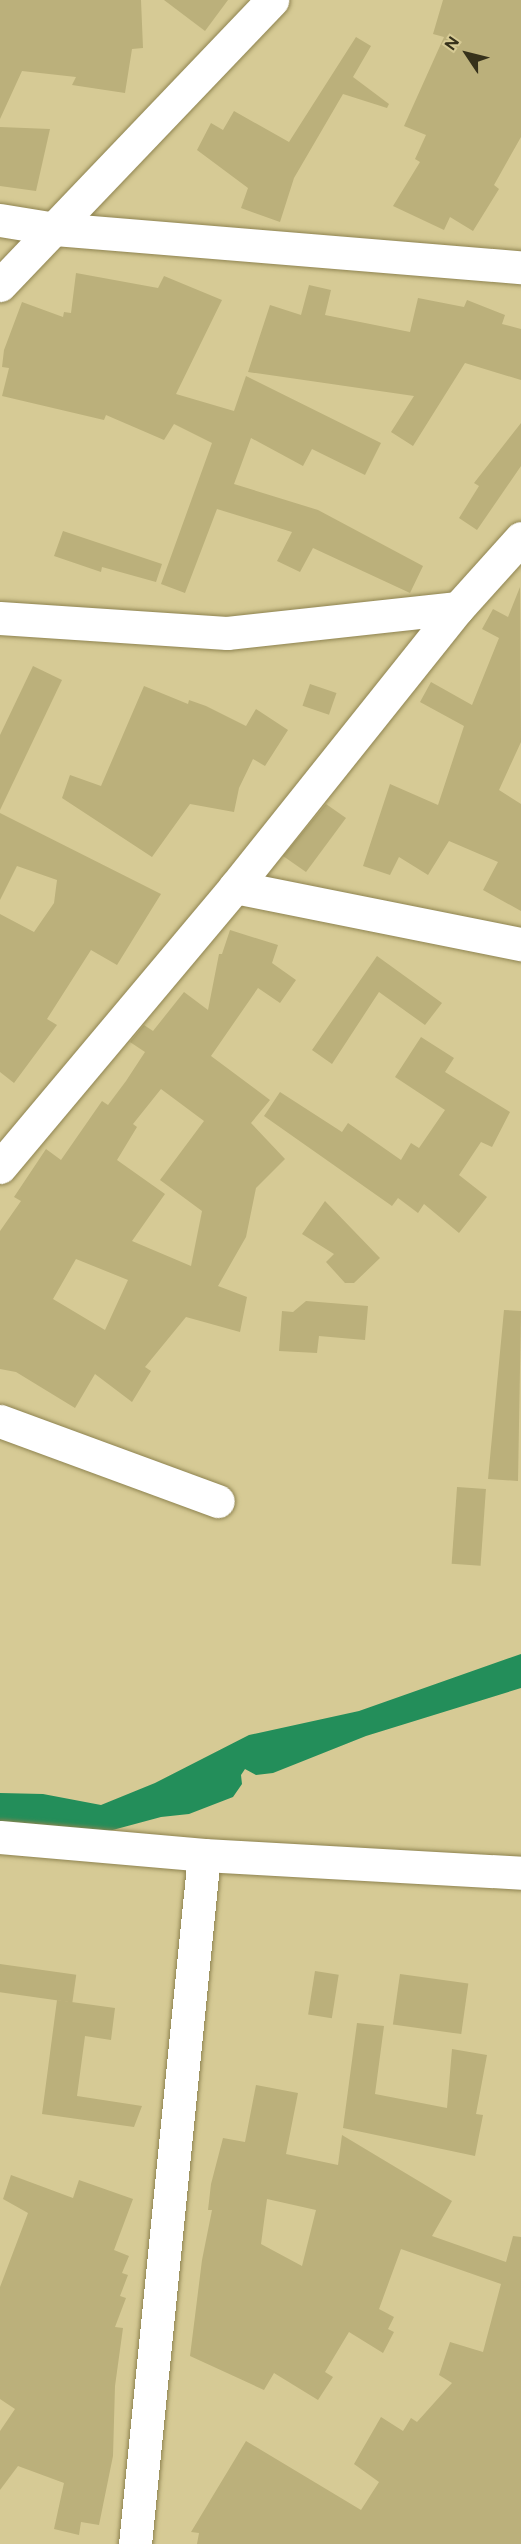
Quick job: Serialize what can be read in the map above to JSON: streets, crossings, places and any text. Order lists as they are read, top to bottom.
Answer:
{
  "north": "top left"
}
